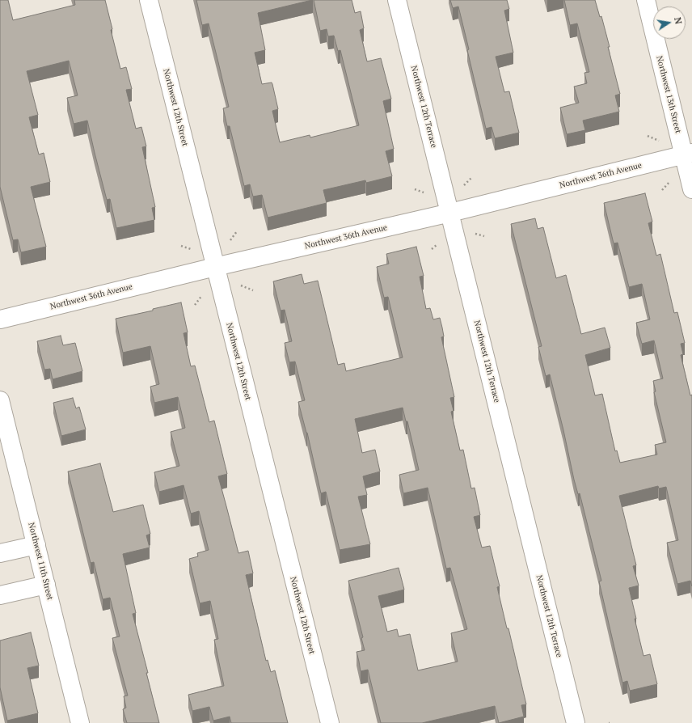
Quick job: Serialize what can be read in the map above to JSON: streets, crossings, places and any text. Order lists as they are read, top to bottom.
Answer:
{
  "streets": {
    "street": [
      "Northwest 13th Street",
      "Northwest 12th Terrace",
      "Northwest 12th Street",
      "Northwest 36th Avenue",
      "Northwest 11th Street"
    ]
  },
  "crossings": [
    ["Northwest 13th Street", "Northwest 36th Avenue"],
    ["Northwest 12th Terrace", "Northwest 36th Avenue"],
    ["Northwest 12th Street", "Northwest 36th Avenue"]
  ],
  "north": "right"
}
